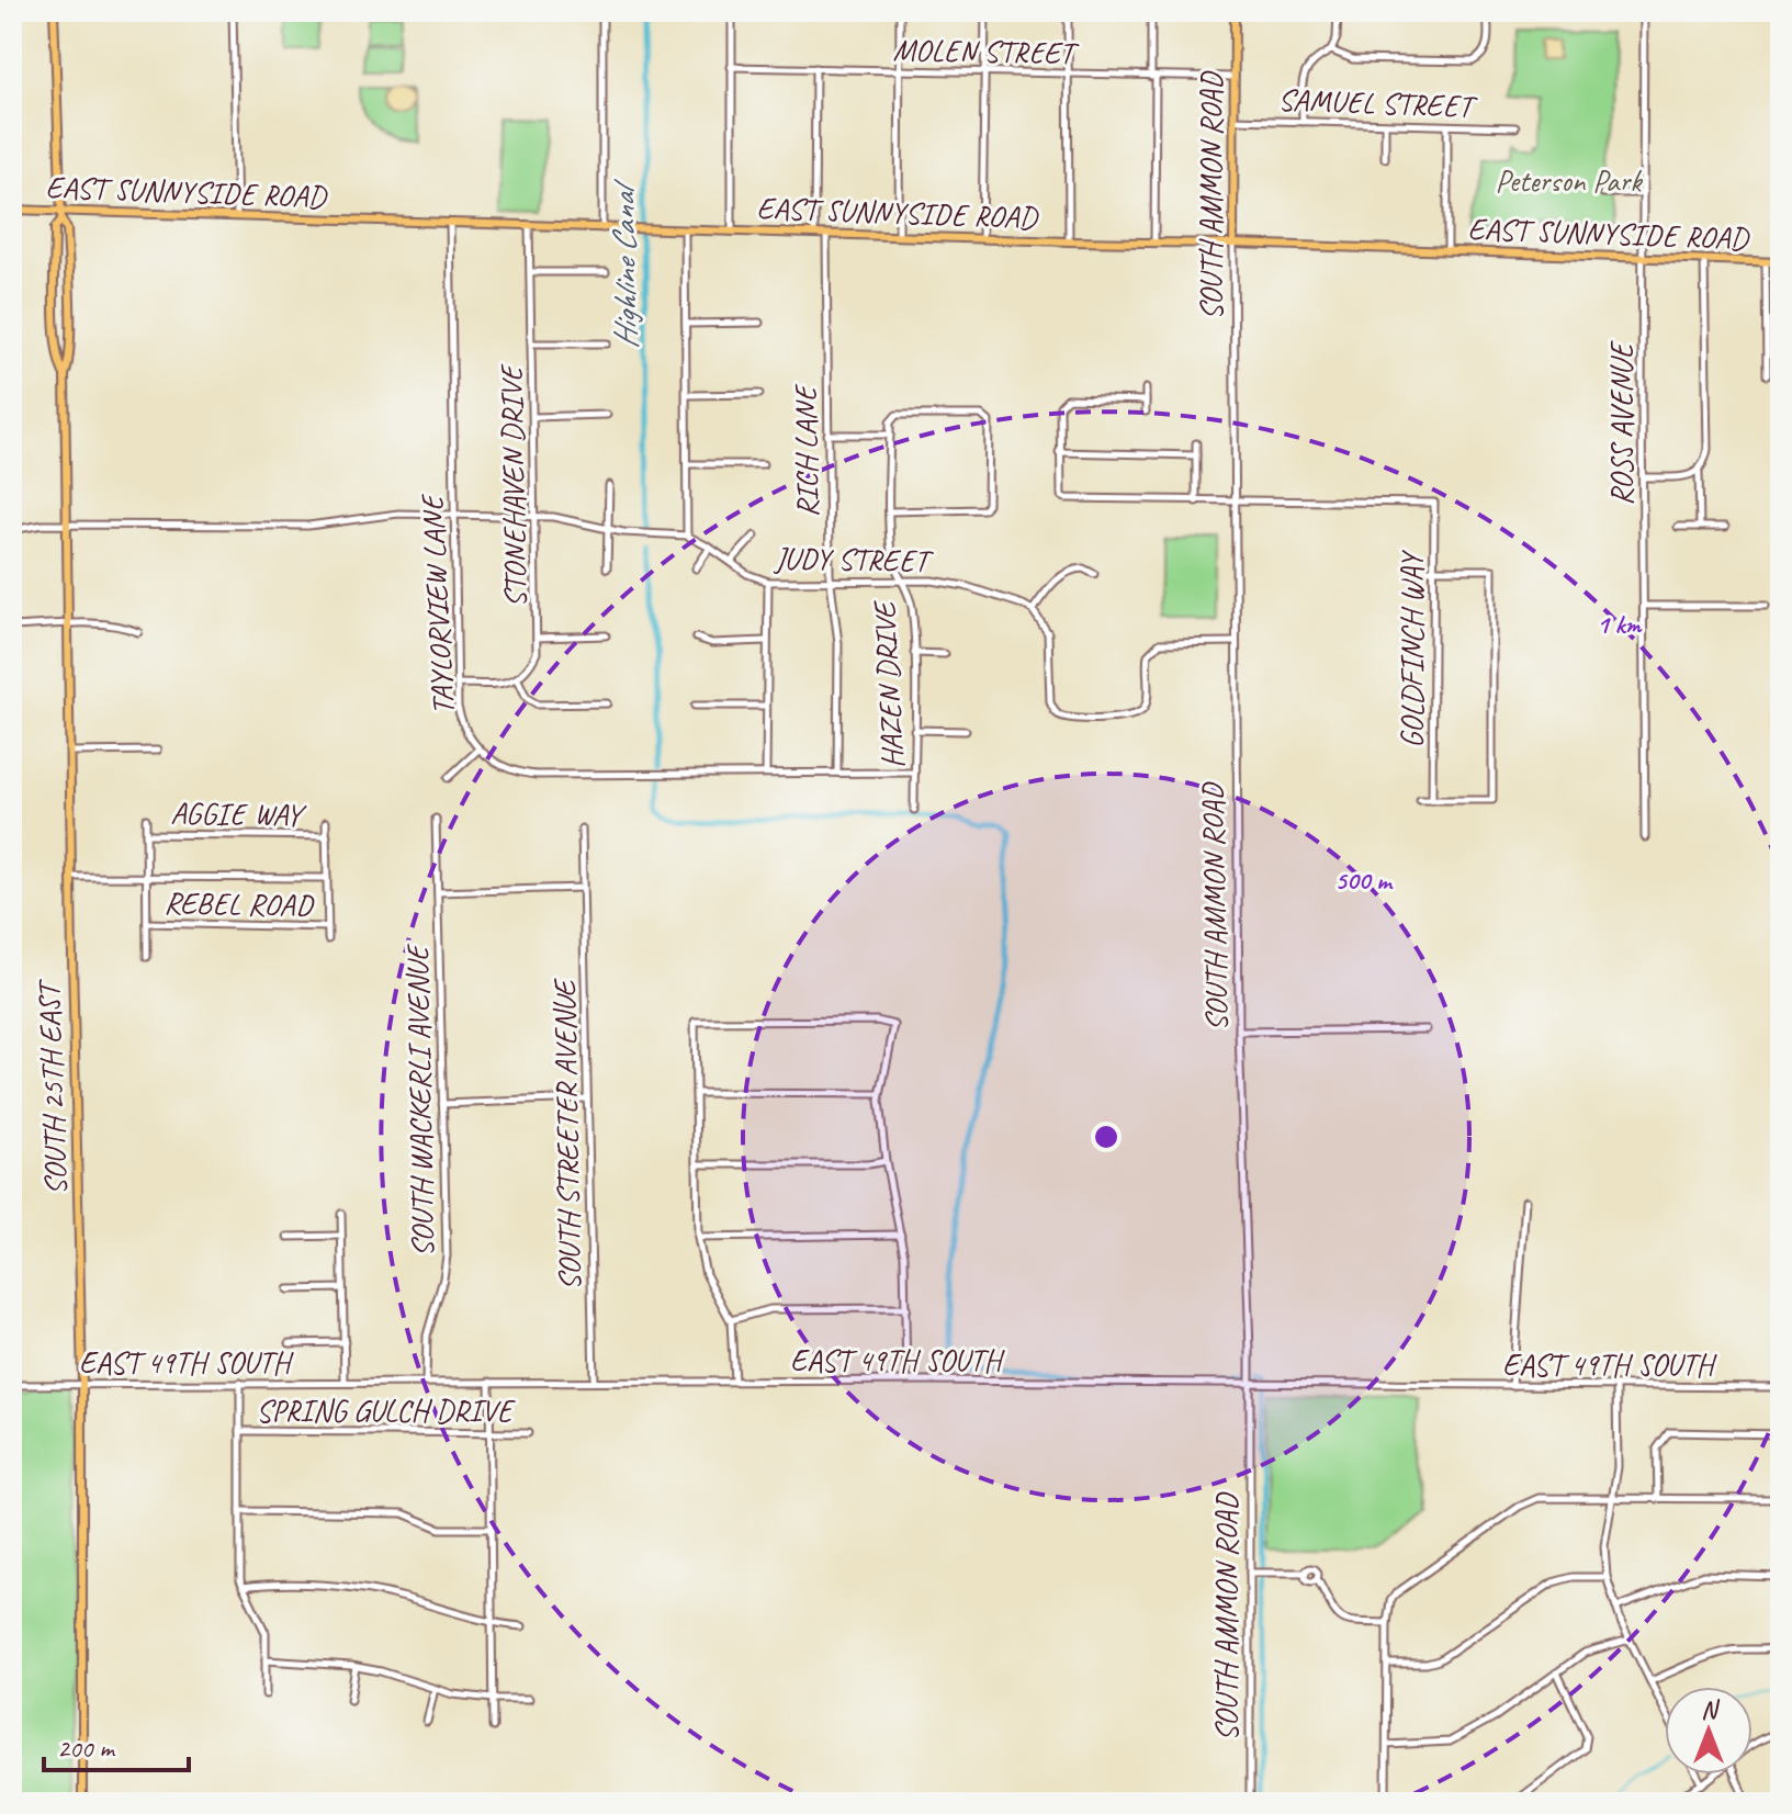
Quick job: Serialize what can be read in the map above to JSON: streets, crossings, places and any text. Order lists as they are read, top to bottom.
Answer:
{
  "streets": {
    "main road": ["EAST SUNNYSIDE ROAD", "SOUTH AMMON ROAD", "SOUTH 25TH EAST"],
    "street": [
      "MOLEN STREET",
      "SAMUEL STREET",
      "ROSS AVENUE",
      "RICH LANE",
      "STONEHAVEN DRIVE",
      "JUDY STREET",
      "TAYLORVIEW LANE",
      "GOLDFINCH WAY",
      "HAZEN DRIVE",
      "AGGIE WAY",
      "REBEL ROAD",
      "SOUTH WACKERLI AVENUE",
      "SOUTH STREETER AVENUE",
      "EAST 49TH SOUTH",
      "SPRING GULCH DRIVE"
    ]
  },
  "crossings": [
    ["MOLEN STREET", "SOUTH AMMON ROAD"],
    ["SAMUEL STREET", "SOUTH AMMON ROAD"],
    ["EAST SUNNYSIDE ROAD", "SOUTH AMMON ROAD"],
    ["EAST SUNNYSIDE ROAD", "ROSS AVENUE"],
    ["EAST SUNNYSIDE ROAD", "RICH LANE"],
    ["EAST SUNNYSIDE ROAD", "STONEHAVEN DRIVE"],
    ["EAST SUNNYSIDE ROAD", "TAYLORVIEW LANE"],
    ["EAST SUNNYSIDE ROAD", "SOUTH 25TH EAST"],
    ["SOUTH AMMON ROAD", "GOLDFINCH WAY"],
    ["SOUTH AMMON ROAD", "EAST 49TH SOUTH"],
    ["RICH LANE", "JUDY STREET"],
    ["RICH LANE", "TAYLORVIEW LANE"],
    ["STONEHAVEN DRIVE", "JUDY STREET"],
    ["JUDY STREET", "TAYLORVIEW LANE"],
    ["JUDY STREET", "HAZEN DRIVE"],
    ["JUDY STREET", "SOUTH 25TH EAST"],
    ["TAYLORVIEW LANE", "HAZEN DRIVE"],
    ["SOUTH 25TH EAST", "EAST 49TH SOUTH"],
    ["SOUTH WACKERLI AVENUE", "EAST 49TH SOUTH"],
    ["SOUTH STREETER AVENUE", "EAST 49TH SOUTH"]
  ],
  "water": ["Highline Canal"],
  "parks": ["Peterson Park"],
  "scale_bar": "200 m",
  "north": "top",
  "rings": ["1 km", "500 m"]
}
